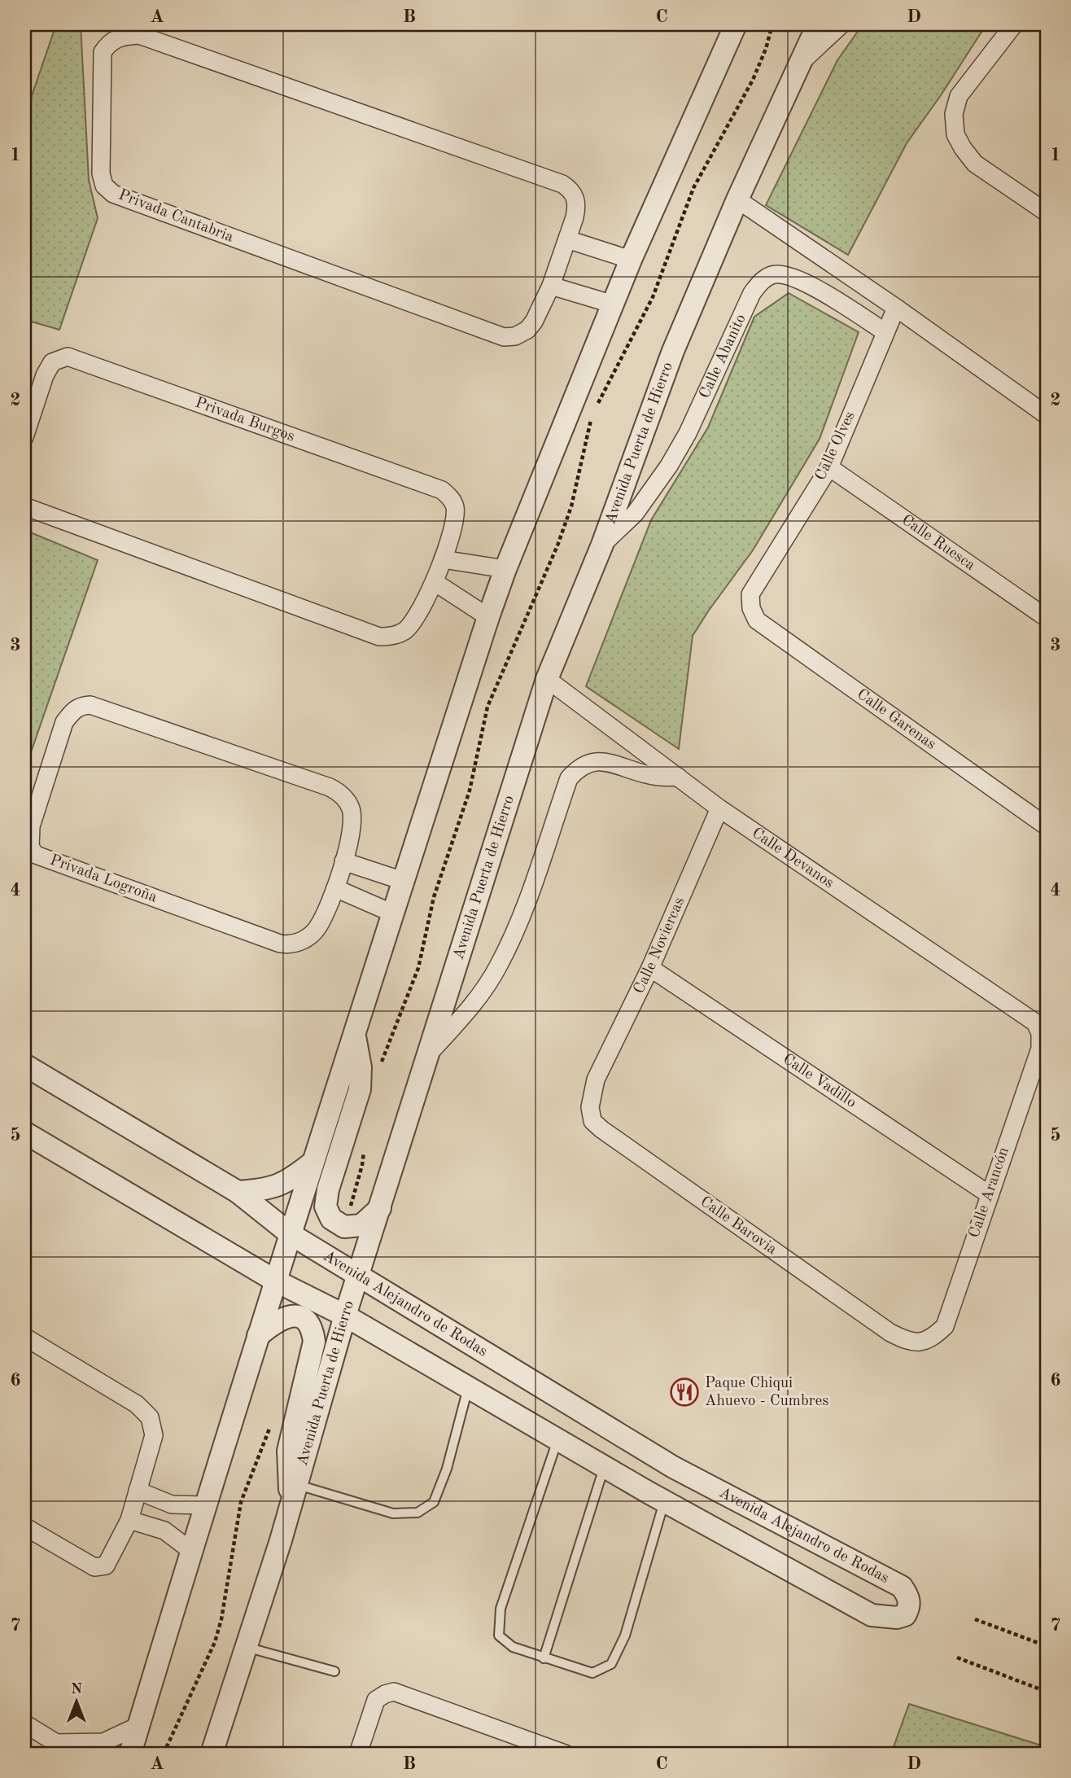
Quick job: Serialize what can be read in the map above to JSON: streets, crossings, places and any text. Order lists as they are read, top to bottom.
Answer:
{
  "streets": {
    "street": [
      "Privada Cantabria",
      "Calle Abanito",
      "Privada Burgos",
      "Avenida Puerta de Hierro",
      "Calle Olves",
      "Calle Ruesca",
      "Calle Garenas",
      "Calle Devanos",
      "Privada Logroña",
      "Calle Noviercas",
      "Calle Vadillo",
      "Calle Arancón",
      "Calle Barovia",
      "Avenida Alejandro de Rodas"
    ]
  },
  "crossings": [
    ["Calle Abanito", "Avenida Puerta de Hierro"],
    ["Calle Abanito", "Calle Olves"],
    ["Avenida Puerta de Hierro", "Calle Devanos"],
    ["Avenida Puerta de Hierro", "Avenida Alejandro de Rodas"],
    ["Calle Olves", "Calle Ruesca"],
    ["Calle Olves", "Calle Garenas"],
    ["Calle Devanos", "Calle Noviercas"],
    ["Calle Devanos", "Calle Arancón"],
    ["Calle Noviercas", "Calle Vadillo"],
    ["Calle Noviercas", "Calle Barovia"],
    ["Calle Vadillo", "Calle Arancón"],
    ["Calle Arancón", "Calle Barovia"]
  ],
  "places": {
    "restaurant": ["Paque Chiqui Ahuevo - Cumbres"]
  },
  "north": "top",
  "grid": {
    "columns": [
      "A",
      "B",
      "C",
      "D"
    ],
    "rows": [
      "1",
      "2",
      "3",
      "4",
      "5",
      "6",
      "7"
    ]
  }
}
